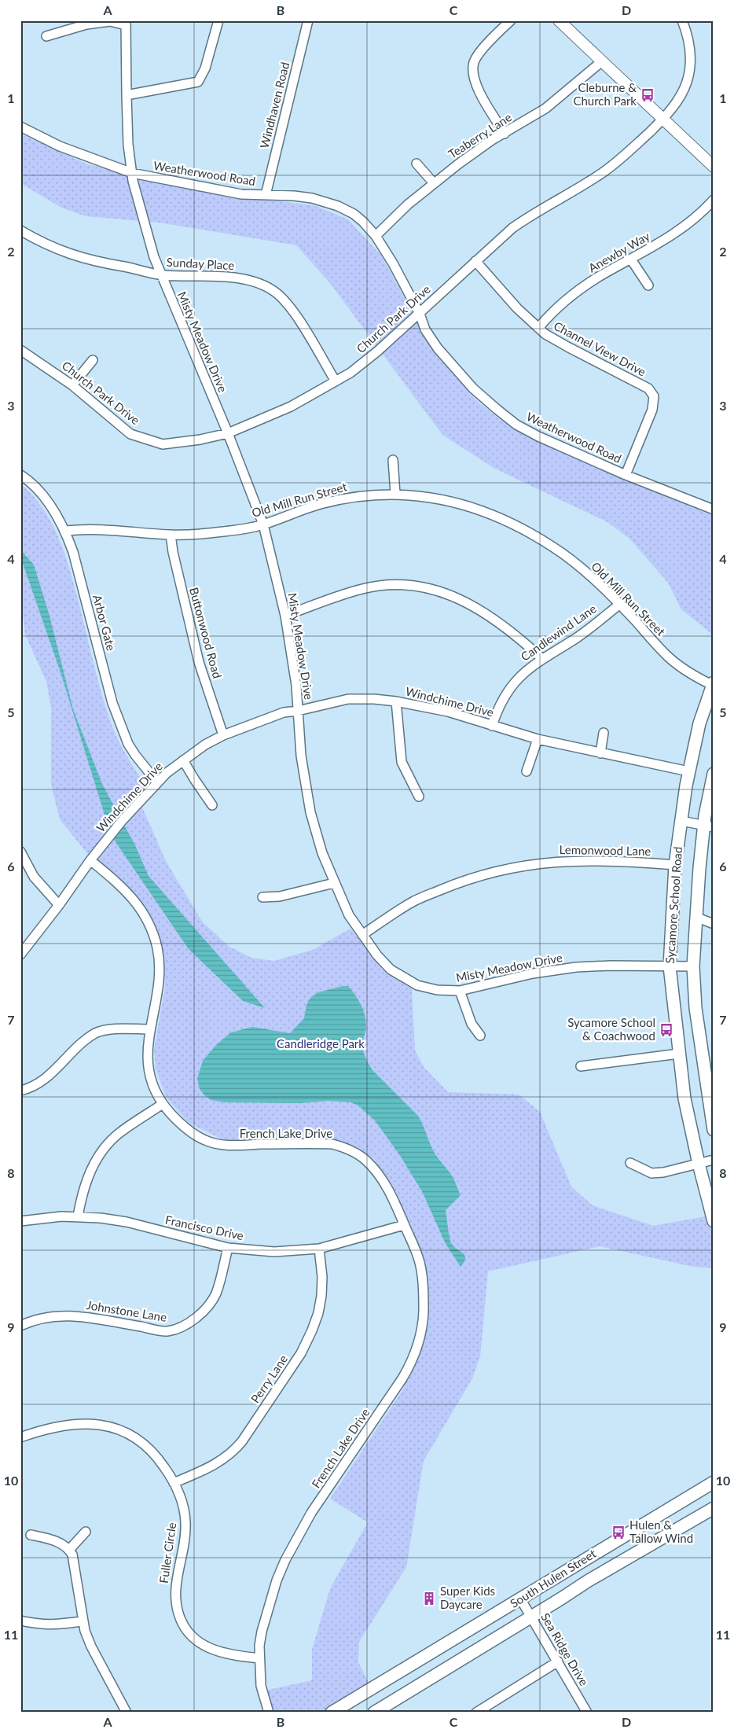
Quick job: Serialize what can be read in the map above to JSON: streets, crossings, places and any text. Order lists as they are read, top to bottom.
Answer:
{
  "streets": {
    "main road": ["Sycamore School Road", "South Hulen Street"],
    "street": [
      "Windhaven Road",
      "Teaberry Lane",
      "Weatherwood Road",
      "Anewby Way",
      "Sunday Place",
      "Church Park Drive",
      "Misty Meadow Drive",
      "Channel View Drive",
      "Old Mill Run Street",
      "Arbor Gate",
      "Buttonwood Road",
      "Candlewind Lane",
      "Windchime Drive",
      "Lemonwood Lane",
      "French Lake Drive",
      "Francisco Drive",
      "Johnstone Lane",
      "Perry Lane",
      "Fuller Circle",
      "Sea Ridge Drive"
    ]
  },
  "crossings": [
    ["Windhaven Road", "Weatherwood Road"],
    ["Teaberry Lane", "Weatherwood Road"],
    ["Weatherwood Road", "Church Park Drive"],
    ["Weatherwood Road", "Misty Meadow Drive"],
    ["Weatherwood Road", "Channel View Drive"],
    ["Anewby Way", "Channel View Drive"],
    ["Sunday Place", "Church Park Drive"],
    ["Sunday Place", "Misty Meadow Drive"],
    ["Church Park Drive", "Misty Meadow Drive"],
    ["Church Park Drive", "Channel View Drive"],
    ["Misty Meadow Drive", "Old Mill Run Street"],
    ["Misty Meadow Drive", "Windchime Drive"],
    ["Misty Meadow Drive", "Lemonwood Lane"],
    ["Misty Meadow Drive", "Sycamore School Road"],
    ["Old Mill Run Street", "Arbor Gate"],
    ["Old Mill Run Street", "Buttonwood Road"],
    ["Old Mill Run Street", "Candlewind Lane"],
    ["Old Mill Run Street", "Sycamore School Road"],
    ["Arbor Gate", "Windchime Drive"],
    ["Buttonwood Road", "Windchime Drive"],
    ["Candlewind Lane", "Windchime Drive"],
    ["Windchime Drive", "Sycamore School Road"],
    ["Windchime Drive", "French Lake Drive"],
    ["Lemonwood Lane", "Sycamore School Road"],
    ["French Lake Drive", "Francisco Drive"],
    ["French Lake Drive", "Fuller Circle"],
    ["Francisco Drive", "Johnstone Lane"],
    ["Francisco Drive", "Perry Lane"],
    ["Perry Lane", "Fuller Circle"],
    ["South Hulen Street", "Sea Ridge Drive"]
  ],
  "parks": ["Candleridge Park"],
  "places": {
    "bus stop": ["Cleburne & Church Park", "Sycamore School & Coachwood", "Hulen & Tallow Wind"],
    "building": ["Super Kids Daycare"]
  },
  "grid": {
    "columns": [
      "A",
      "B",
      "C",
      "D"
    ],
    "rows": [
      "1",
      "2",
      "3",
      "4",
      "5",
      "6",
      "7",
      "8",
      "9",
      "10",
      "11"
    ]
  }
}
